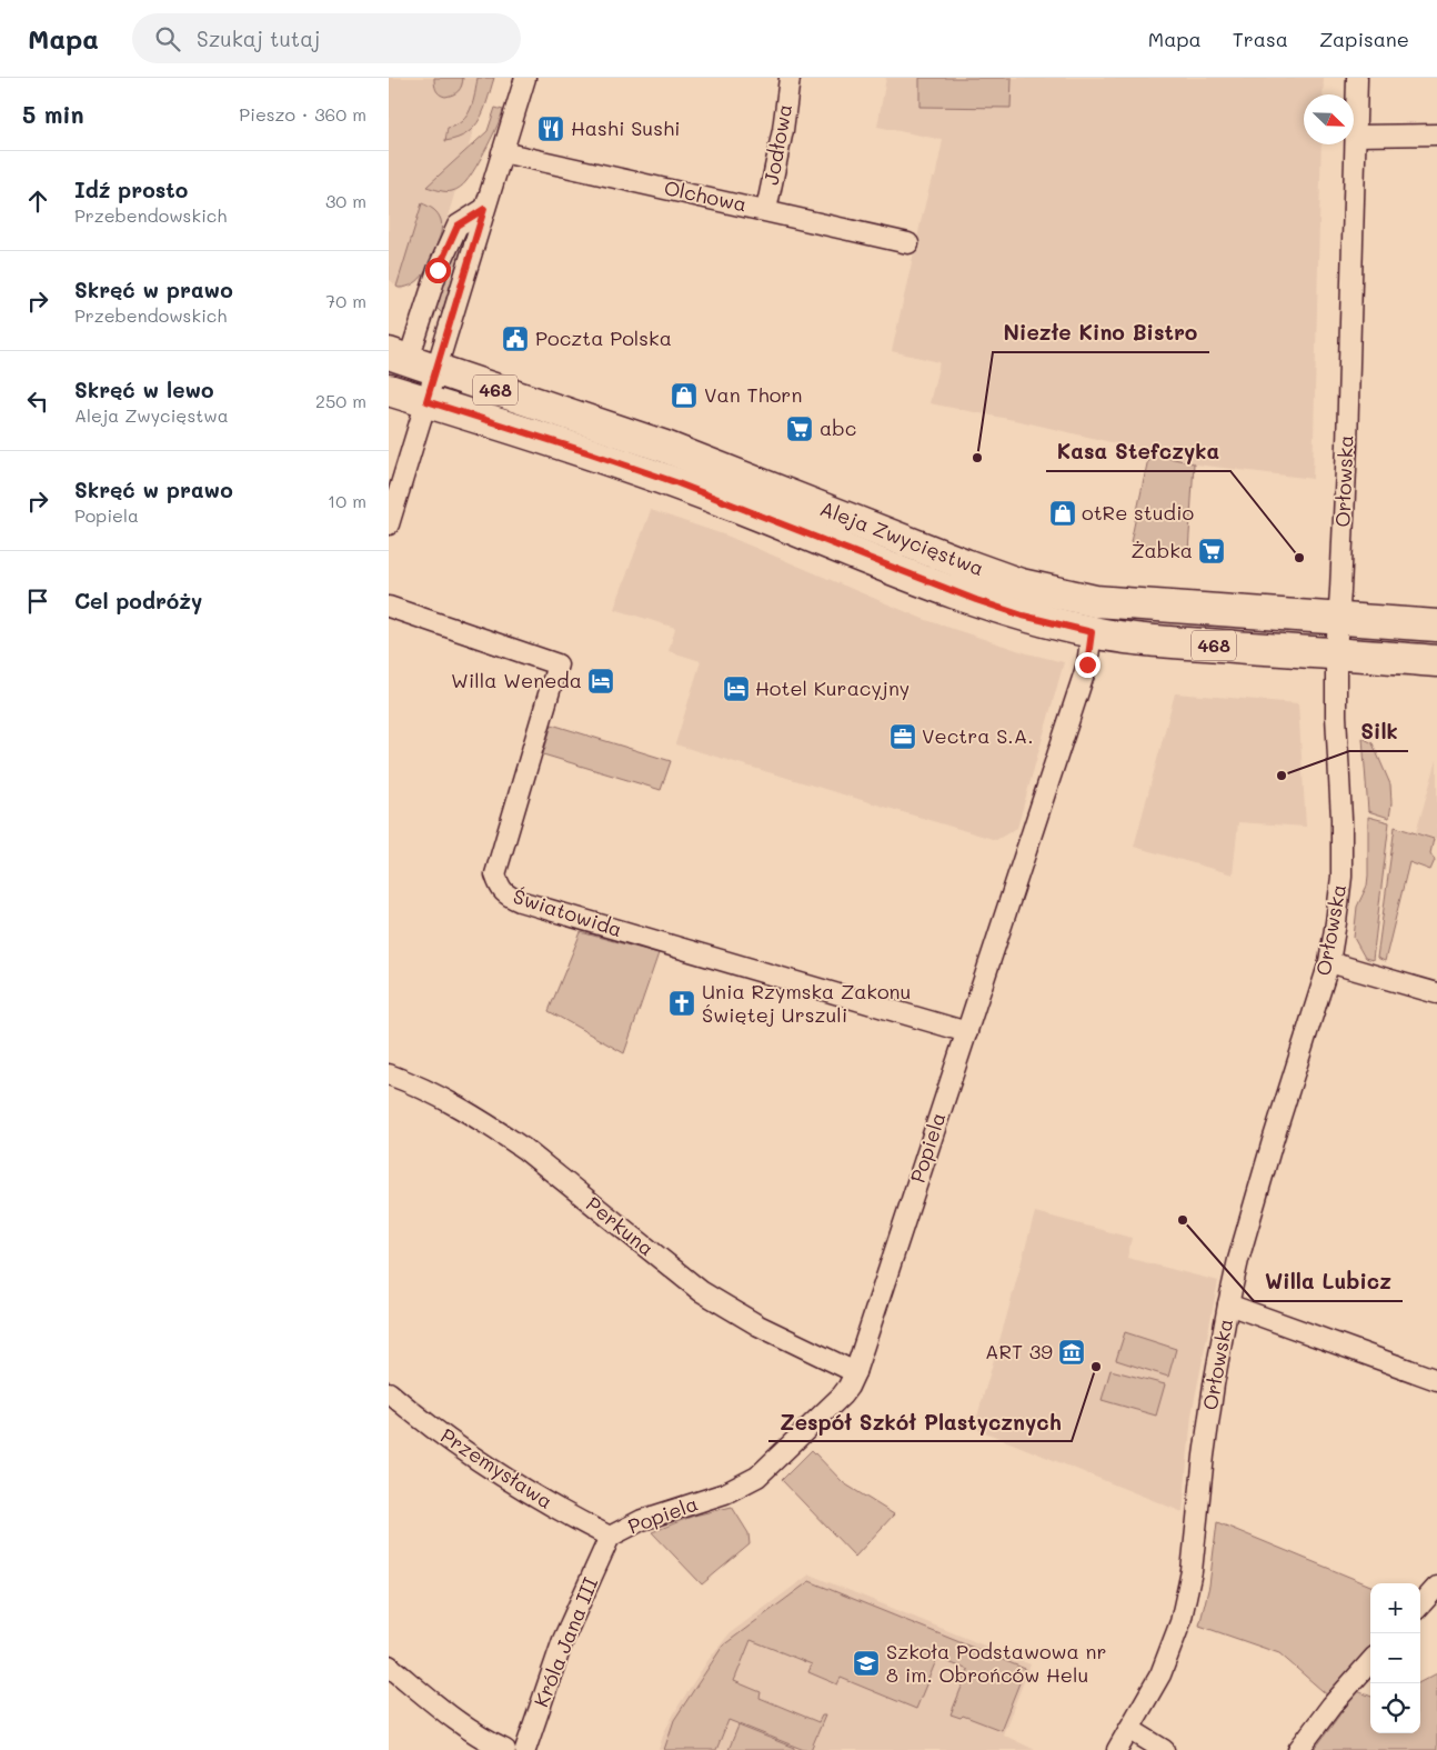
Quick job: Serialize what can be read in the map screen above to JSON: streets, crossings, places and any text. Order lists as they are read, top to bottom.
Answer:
{
  "streets": {
    "main road": ["468", "Aleja Zwycięstwa"],
    "street": [
      "Jodłowa",
      "Olchowa",
      "Orłowska",
      "Światowida",
      "Popiela",
      "Perkuna",
      "Przemysława",
      "Króla Jana III"
    ]
  },
  "crossings": [
    ["Jodłowa", "Olchowa"],
    ["Orłowska", "Aleja Zwycięstwa"],
    ["Aleja Zwycięstwa", "Popiela"],
    ["Światowida", "Popiela"],
    ["Popiela", "Perkuna"],
    ["Popiela", "Przemysława"],
    ["Popiela", "Króla Jana III"],
    ["Przemysława", "Króla Jana III"]
  ],
  "places": {
    "restaurant": ["Hashi Sushi"],
    "public building": ["Poczta Polska"],
    "shop": ["Van Thorn", "otRe studio"],
    "supermarket": ["abc", "Żabka"],
    "other": [
      "Niezłe Kino Bistro",
      "Kasa Stefczyka",
      "Silk",
      "Willa Lubicz",
      "Zespół Szkół Plastycznych"
    ],
    "hotel": ["Willa Weneda", "Hotel Kuracyjny"],
    "office": ["Vectra S.A."],
    "church": ["Unia Rzymska Zakonu Świętej Urszuli"],
    "museum": ["ART 39"],
    "school or university": ["Szkoła Podstawowa nr 8 im. Obrońców Helu"]
  },
  "north": "bottom right",
  "page": {
    "header": "Mapa",
    "search": "Szukaj tutaj",
    "nav": ["Mapa", "Trasa", "Zapisane"],
    "heading": ["5 min", "Pieszo · 360 m"],
    "list": [
      ["Idź prosto", "Przebendowskich", "30 m"],
      ["Skręć w prawo", "Przebendowskich", "70 m"],
      ["Skręć w lewo", "Aleja Zwycięstwa", "250 m"],
      ["Skręć w prawo", "Popiela", "10 m"],
      "Cel podróży"
    ],
    "map_buttons": ["+", "−"]
  }
}
